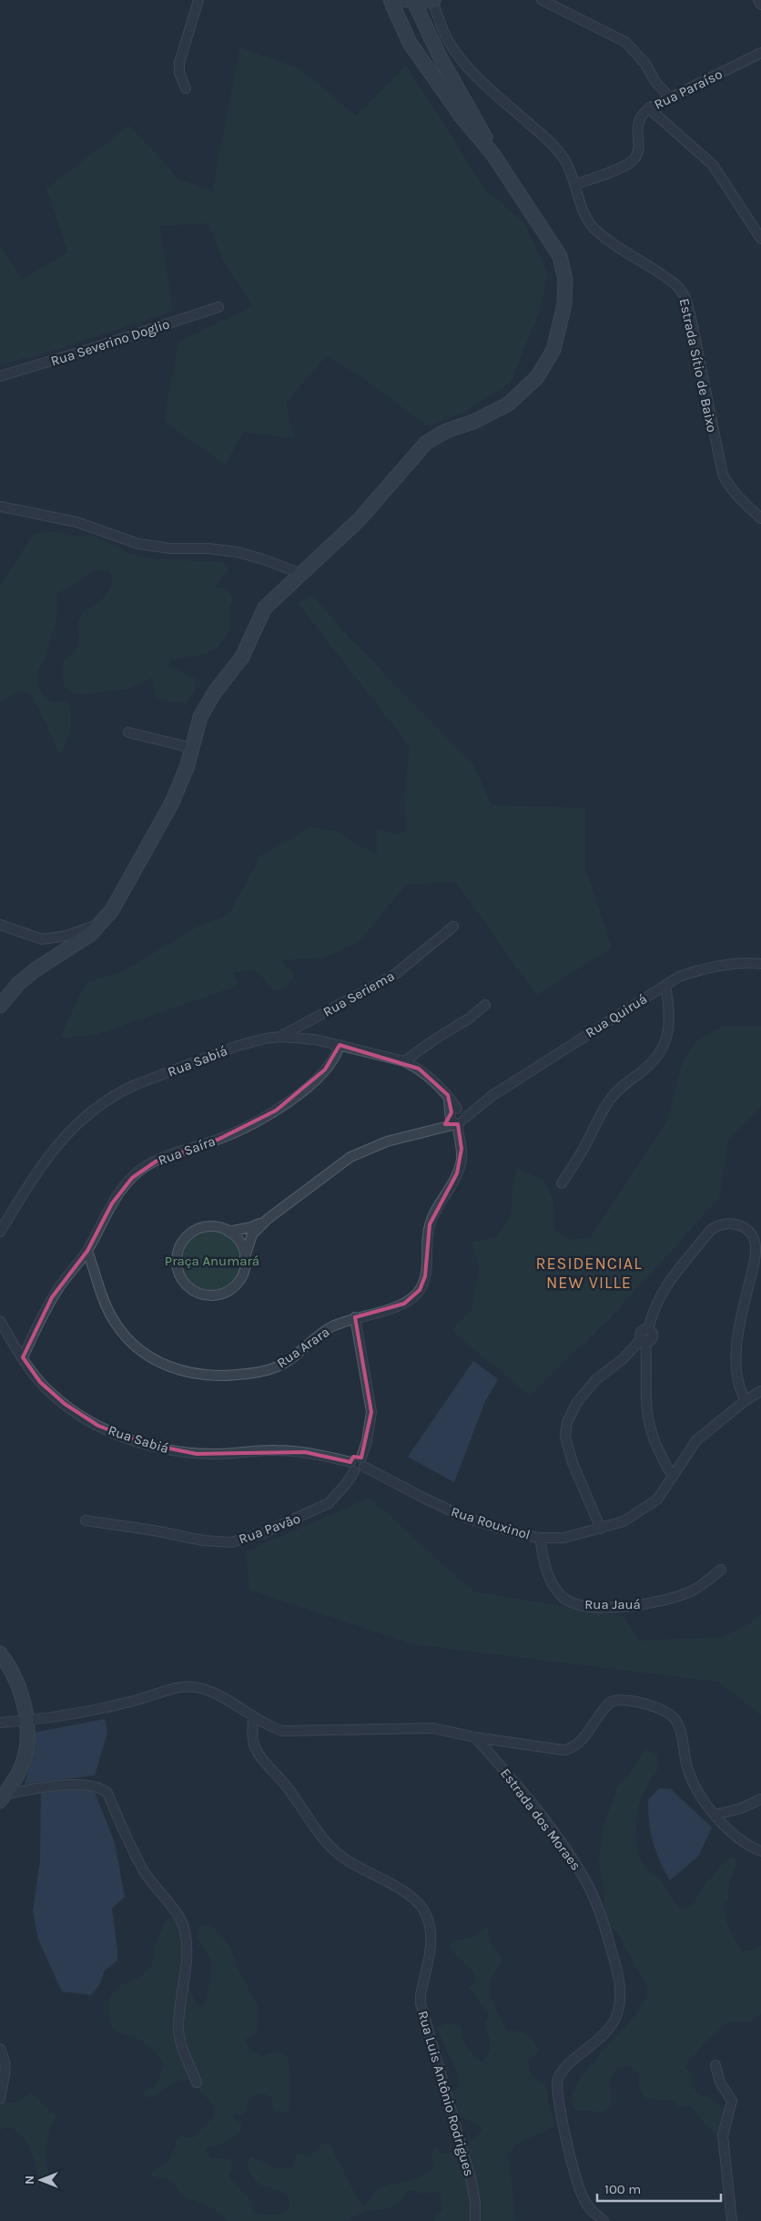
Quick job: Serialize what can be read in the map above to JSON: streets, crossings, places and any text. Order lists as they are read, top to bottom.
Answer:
{
  "streets": {
    "street": [
      "Rua Paraíso",
      "Rua Severino Doglio",
      "Estrada Sítio de Baixo",
      "Rua Seriema",
      "Rua Quiruá",
      "Rua Sabiá",
      "Rua Saíra",
      "Rua Arara",
      "Rua Rouxinol",
      "Rua Pavão",
      "Rua Jauá",
      "Estrada dos Moraes",
      "Rua Luis Antônio Rodrigues"
    ]
  },
  "crossings": [
    ["Rua Paraíso", "Estrada Sítio de Baixo"],
    ["Rua Seriema", "Rua Sabiá"],
    ["Rua Quiruá", "Rua Sabiá"],
    ["Rua Quiruá", "Rua Arara"],
    ["Rua Sabiá", "Rua Saíra"],
    ["Rua Sabiá", "Rua Arara"],
    ["Rua Sabiá", "Rua Rouxinol"],
    ["Rua Sabiá", "Rua Pavão"],
    ["Rua Saíra", "Rua Arara"],
    ["Rua Rouxinol", "Rua Pavão"],
    ["Rua Rouxinol", "Rua Jauá"]
  ],
  "districts": ["RESIDENCIAL NEW VILLE"],
  "parks": ["Praça Anumará"],
  "scale_bar": "100 m",
  "north": "left"
}
